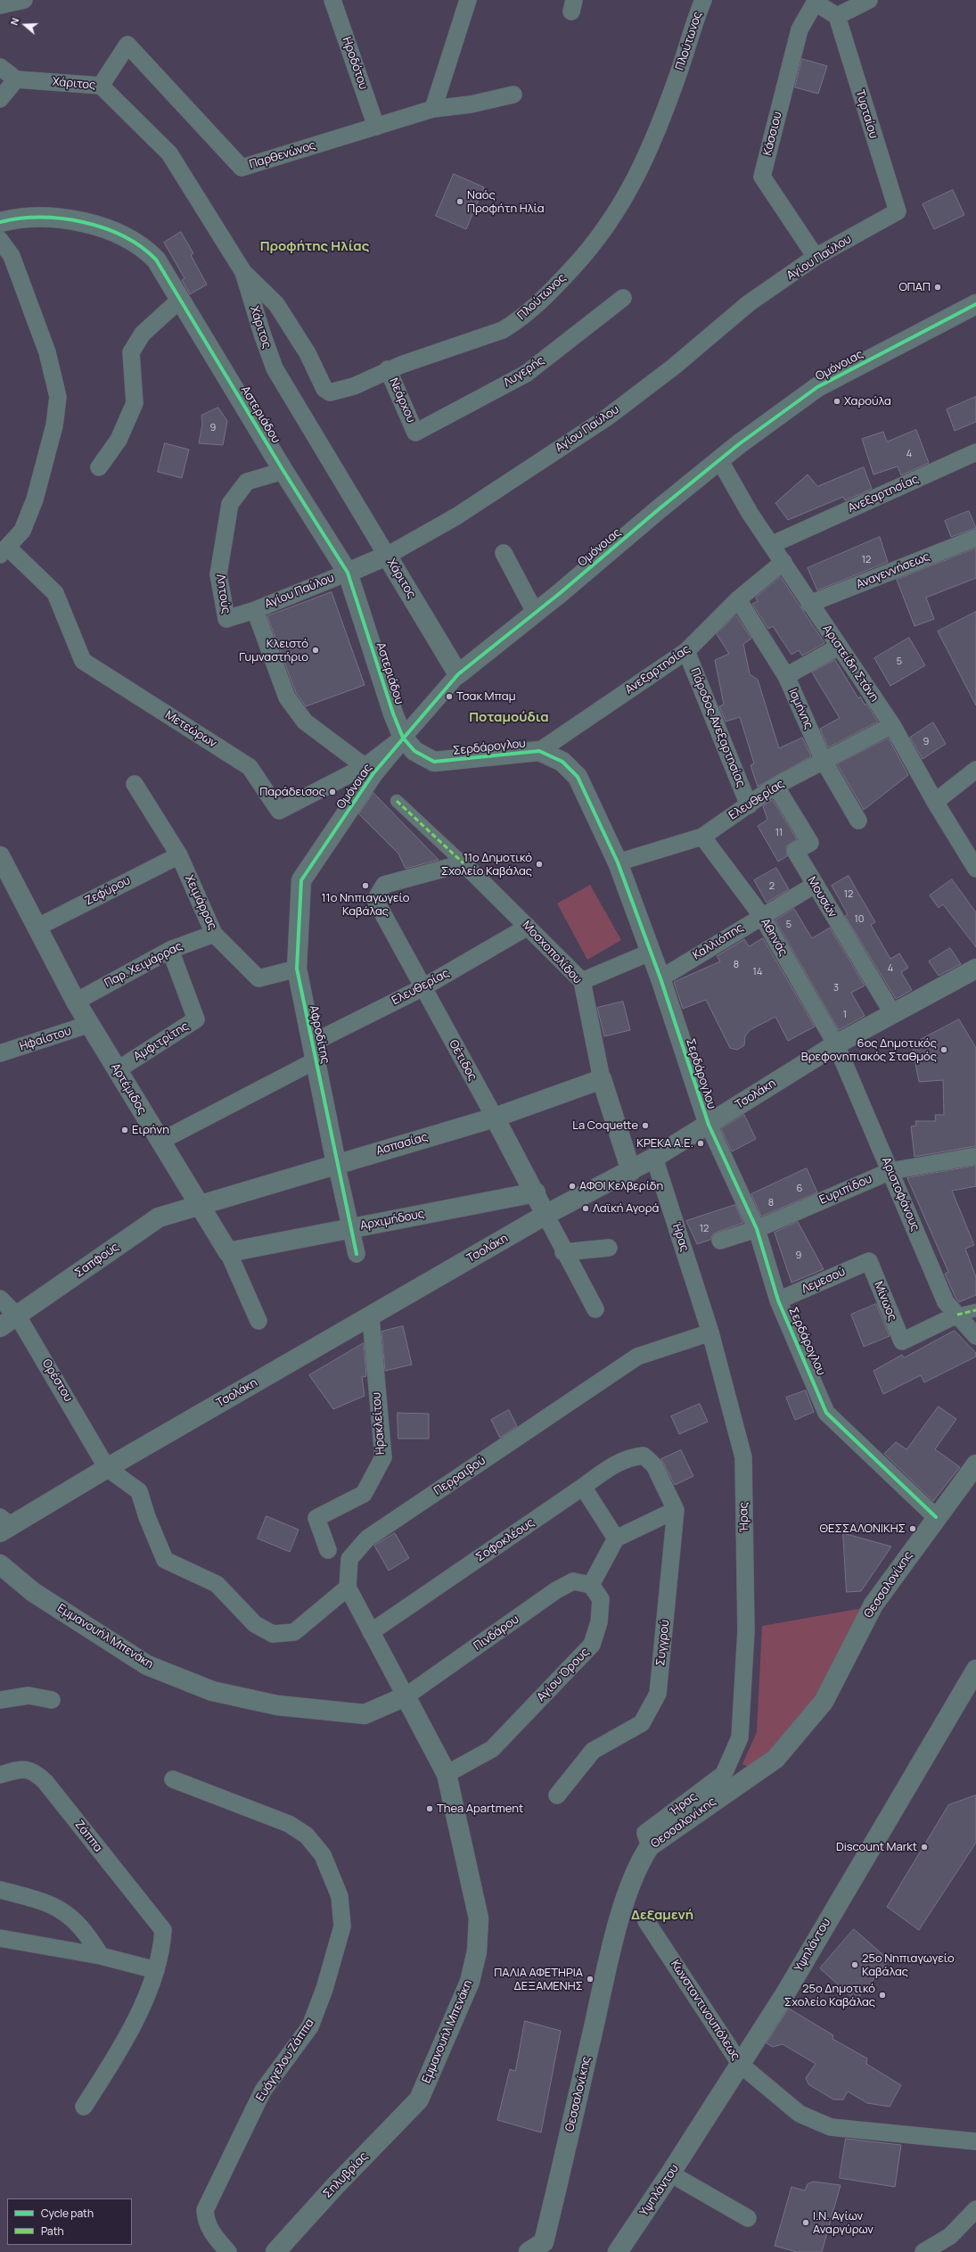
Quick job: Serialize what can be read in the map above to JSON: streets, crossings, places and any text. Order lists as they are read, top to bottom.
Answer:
{
  "streets": {
    "street": [
      "Πλούτωνος",
      "Ηροδότου",
      "Χάριτος",
      "Τυρταίου",
      "Κάσσιου",
      "Παρθενώνος",
      "Αγίου Παύλου",
      "Ομόνοιας",
      "Λυγερής",
      "Νεάρχου",
      "Αστεριάδου",
      "Ανεξαρτησίας",
      "Αναγεννήσεως",
      "Λητούς",
      "Αριστείδη Στάνη",
      "Ισμήνης",
      "Πάροδος Ανεξαρτησίας",
      "Μετεώρων",
      "Σερδάρογλου",
      "Ελευθερίας",
      "Ζεφύρου",
      "Μουσών",
      "Χειμάρρας",
      "Αθηνάς",
      "Καλλιόπης",
      "Μοσχοπολίδου",
      "Παρ. Χειμάρρας",
      "Αφροδίτης",
      "Ηφαίστου",
      "Αμφιτρίτης",
      "Θέτιδος",
      "Αρτέμιδος",
      "Τσολάκη",
      "Ασπασίας",
      "Ευριπίδου",
      "Αριστοφάνους",
      "Αρχιμήδους",
      "Ήρας",
      "Σαπφούς",
      "Λεμεσού",
      "Μίνωος",
      "Ορέστου",
      "Ηρακλείτου",
      "Περραιβού",
      "Σοφοκλέους",
      "Θεσσαλονίκης",
      "Πινδάρου",
      "Εμμανουήλ Μπενάκη",
      "Συγγρού",
      "Αγίου Όρους",
      "Ζάππα",
      "Υψηλάντου",
      "Κωνσταντινουπόλεως",
      "Ευάγγελου Ζάππα",
      "Σηλυβρίας"
    ]
  },
  "crossings": [
    ["Πλούτωνος", "Χάριτος"],
    ["Πλούτωνος", "Νεάρχου"],
    ["Ηροδότου", "Παρθενώνος"],
    ["Χάριτος", "Παρθενώνος"],
    ["Χάριτος", "Αγίου Παύλου"],
    ["Χάριτος", "Ομόνοιας"],
    ["Τυρταίου", "Αγίου Παύλου"],
    ["Κάσσιου", "Αγίου Παύλου"],
    ["Αγίου Παύλου", "Αστεριάδου"],
    ["Αγίου Παύλου", "Λητούς"],
    ["Ομόνοιας", "Αστεριάδου"],
    ["Ομόνοιας", "Αριστείδη Στάνη"],
    ["Ομόνοιας", "Μετεώρων"],
    ["Ομόνοιας", "Σερδάρογλου"],
    ["Ομόνοιας", "Αφροδίτης"],
    ["Λυγερής", "Νεάρχου"],
    ["Αστεριάδου", "Λητούς"],
    ["Αστεριάδου", "Σερδάρογλου"],
    ["Ανεξαρτησίας", "Αριστείδη Στάνη"],
    ["Ανεξαρτησίας", "Ισμήνης"],
    ["Ανεξαρτησίας", "Πάροδος Ανεξαρτησίας"],
    ["Ανεξαρτησίας", "Σερδάρογλου"],
    ["Αναγεννήσεως", "Αριστείδη Στάνη"],
    ["Αριστείδη Στάνη", "Ελευθερίας"],
    ["Ισμήνης", "Ελευθερίας"],
    ["Πάροδος Ανεξαρτησίας", "Ελευθερίας"],
    ["Σερδάρογλου", "Ελευθερίας"],
    ["Σερδάρογλου", "Καλλιόπης"],
    ["Σερδάρογλου", "Τσολάκη"],
    ["Σερδάρογλου", "Ευριπίδου"],
    ["Σερδάρογλου", "Λεμεσού"],
    ["Σερδάρογλου", "Θεσσαλονίκης"],
    ["Ελευθερίας", "Μουσών"],
    ["Ελευθερίας", "Αθηνάς"],
    ["Ελευθερίας", "Μοσχοπολίδου"],
    ["Ελευθερίας", "Αφροδίτης"],
    ["Ελευθερίας", "Θέτιδος"],
    ["Ελευθερίας", "Αρτέμιδος"],
    ["Ζεφύρου", "Χειμάρρας"],
    ["Ζεφύρου", "Αρτέμιδος"],
    ["Μουσών", "Καλλιόπης"],
    ["Μουσών", "Τσολάκη"],
    ["Χειμάρρας", "Παρ. Χειμάρρας"],
    ["Χειμάρρας", "Αφροδίτης"],
    ["Αθηνάς", "Καλλιόπης"],
    ["Αθηνάς", "Τσολάκη"],
    ["Αθηνάς", "Αριστοφάνους"],
    ["Μοσχοπολίδου", "Θέτιδος"],
    ["Μοσχοπολίδου", "Τσολάκη"],
    ["Μοσχοπολίδου", "Ασπασίας"],
    ["Παρ. Χειμάρρας", "Αμφιτρίτης"],
    ["Παρ. Χειμάρρας", "Αρτέμιδος"],
    ["Αφροδίτης", "Ασπασίας"],
    ["Αφροδίτης", "Αρχιμήδους"],
    ["Ηφαίστου", "Αρτέμιδος"],
    ["Αμφιτρίτης", "Αρτέμιδος"],
    ["Θέτιδος", "Τσολάκη"],
    ["Θέτιδος", "Ασπασίας"],
    ["Θέτιδος", "Αρχιμήδους"],
    ["Αρτέμιδος", "Ασπασίας"],
    ["Αρτέμιδος", "Αρχιμήδους"],
    ["Αρτέμιδος", "Σαπφούς"],
    ["Τσολάκη", "Αριστοφάνους"],
    ["Τσολάκη", "Ήρας"],
    ["Τσολάκη", "Ορέστου"],
    ["Τσολάκη", "Ηρακλείτου"],
    ["Ασπασίας", "Σαπφούς"],
    ["Ευριπίδου", "Αριστοφάνους"],
    ["Αριστοφάνους", "Μίνωος"],
    ["Ήρας", "Περραιβού"],
    ["Ήρας", "Θεσσαλονίκης"],
    ["Σαπφούς", "Ορέστου"],
    ["Λεμεσού", "Μίνωος"],
    ["Σοφοκλέους", "Συγγρού"],
    ["Πινδάρου", "Εμμανουήλ Μπενάκη"],
    ["Πινδάρου", "Αγίου Όρους"],
    ["Εμμανουήλ Μπενάκη", "Αγίου Όρους"],
    ["Εμμανουήλ Μπενάκη", "Σηλυβρίας"],
    ["Υψηλάντου", "Κωνσταντινουπόλεως"]
  ],
  "districts": ["Προφήτης Ηλίας", "Ποταμούδια", "Δεξαμενή"],
  "places": [
    "Ναός Προφήτη Ηλία",
    "ΟΠΑΠ",
    "Χαρούλα",
    "Κλειστό Γυμναστήριο",
    "Τσακ Μπαμ",
    "Παράδεισος",
    "11ο Δημοτικό Σχολείο Καβάλας",
    "11ο Νηπιαγωγείο Καβάλας",
    "6ος Δημοτικός Βρεφονηπιακός Σταθμός",
    "La Coquette",
    "Ειρήνη",
    "ΚΡΕΚΑ Α.Ε.",
    "ΑΦΟΙ Κελβερίδη",
    "Λαϊκή Αγορά",
    "ΘΕΣΣΑΛΟΝΙΚΗΣ",
    "Thea Apartment",
    "Discount Markt",
    "25ο Νηπιαγωγείο Καβάλας",
    "ΠΑΛΙΑ ΑΦΕΤΗΡΙΑ ΔΕΞΑΜΕΝΗΣ",
    "25ο Δημοτικό Σχολείο Καβάλας",
    "Ι.Ν. Αγίων Αναργύρων"
  ],
  "house_numbers": [
    "9",
    "4",
    "12",
    "5",
    "9",
    "11",
    "2",
    "12",
    "10",
    "5",
    "8",
    "4",
    "14",
    "3",
    "1",
    "6",
    "8",
    "12",
    "9"
  ],
  "legend": ["Cycle path", "Path"],
  "north": "left"
}
